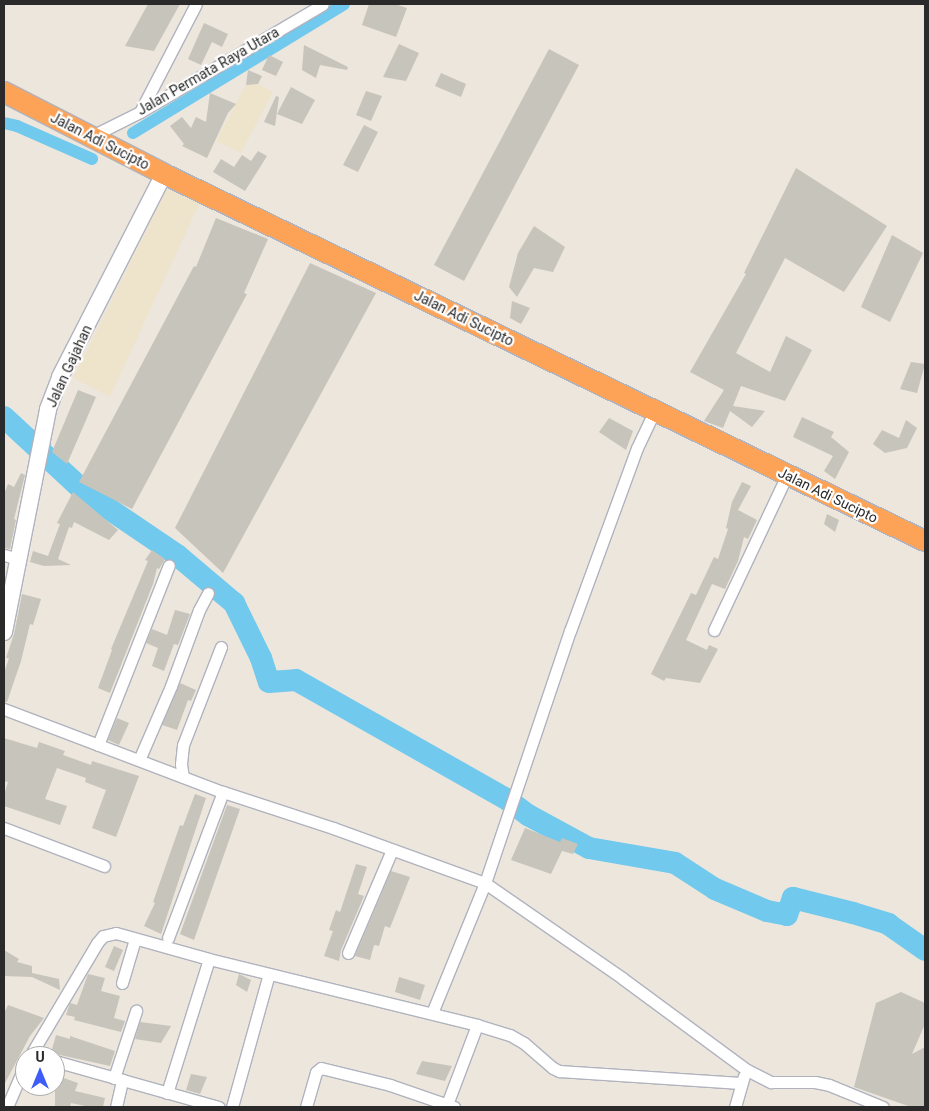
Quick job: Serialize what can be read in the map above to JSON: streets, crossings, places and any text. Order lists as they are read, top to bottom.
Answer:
{
  "streets": {
    "highway": ["Jalan Adi Sucipto"],
    "street": ["Jalan Permata Raya Utara", "Jalan Gajahan"]
  },
  "crossings": [
    ["Jalan Permata Raya Utara", "Jalan Adi Sucipto"],
    ["Jalan Adi Sucipto", "Jalan Gajahan"]
  ],
  "north": "top"
}
